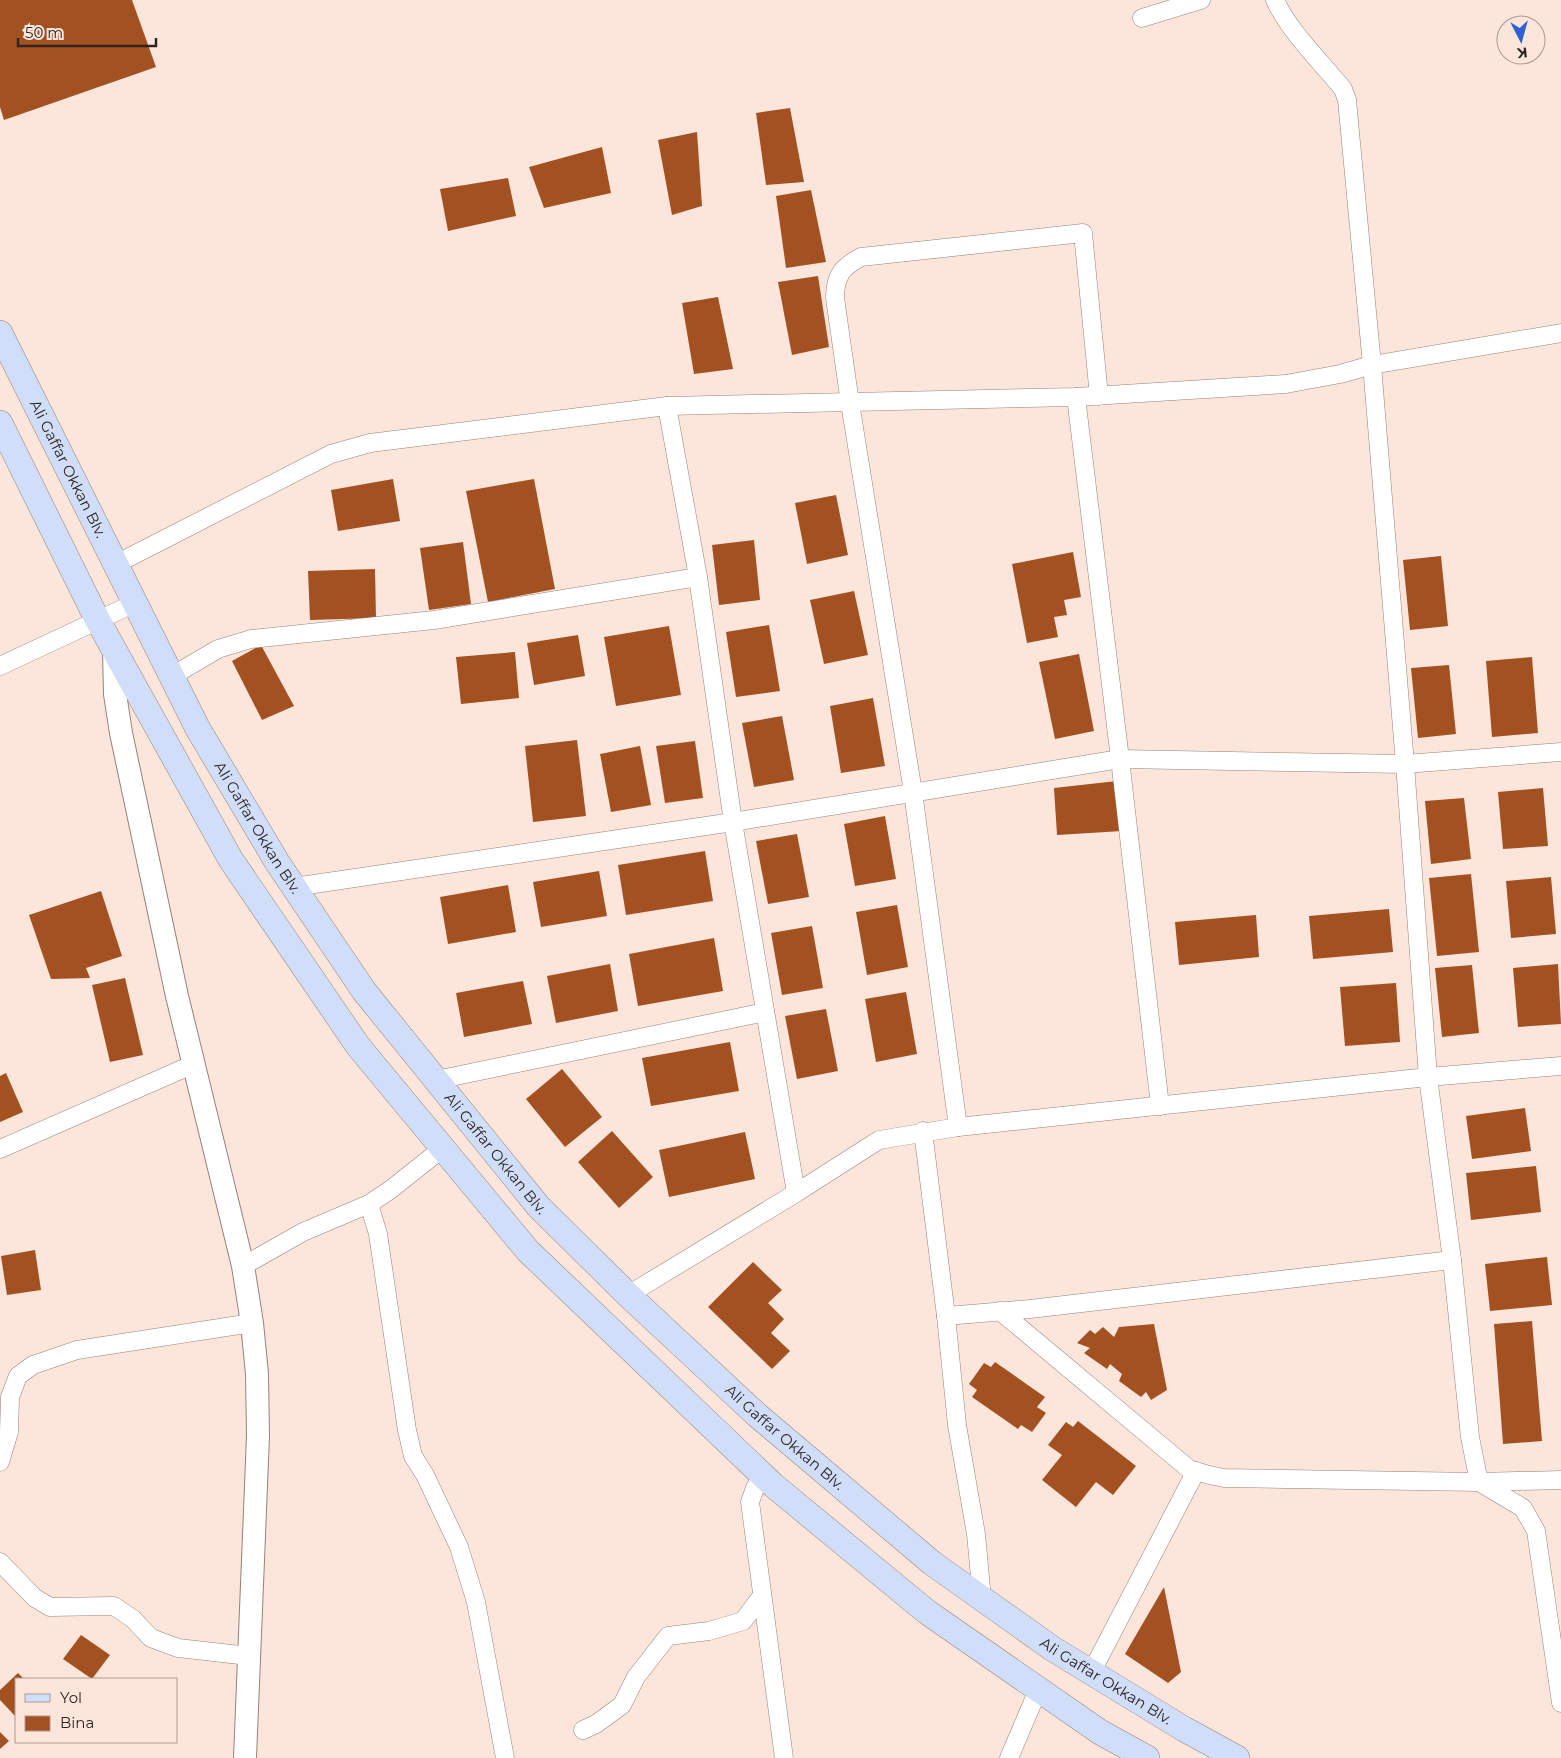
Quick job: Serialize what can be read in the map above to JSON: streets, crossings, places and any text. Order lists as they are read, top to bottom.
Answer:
{
  "streets": {
    "main road": ["Ali Gaffar Okkan Blv."]
  },
  "legend": ["Yol", "Bina"],
  "scale_bar": "50 m",
  "north": "bottom"
}
